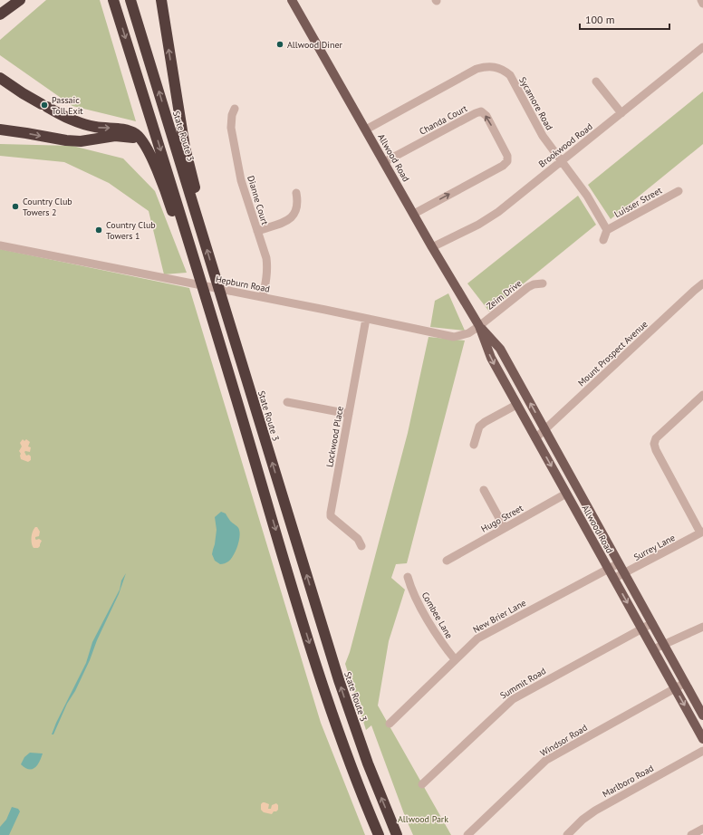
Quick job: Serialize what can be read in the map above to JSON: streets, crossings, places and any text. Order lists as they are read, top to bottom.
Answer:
{
  "streets": {
    "highway": ["State Route 3"],
    "main road": ["Allwood Road"],
    "street": [
      "Sycamore Road",
      "Chanda Court",
      "Brookwood Road",
      "Dianne Court",
      "Luisser Street",
      "Hepburn Road",
      "Zeim Drive",
      "Mount Prospect Avenue",
      "Lockwood Place",
      "Hugo Street",
      "Surrey Lane",
      "Combee Lane",
      "New Brier Lane",
      "Summit Road",
      "Windsor Road",
      "Marlboro Road"
    ]
  },
  "crossings": [
    ["Sycamore Road", "Brookwood Road"],
    ["Sycamore Road", "Allwood Road"],
    ["Sycamore Road", "Luisser Street"],
    ["Chanda Court", "Allwood Road"],
    ["Brookwood Road", "Allwood Road"],
    ["Allwood Road", "Hepburn Road"],
    ["Allwood Road", "Zeim Drive"],
    ["Allwood Road", "Mount Prospect Avenue"],
    ["Allwood Road", "Hugo Street"],
    ["Allwood Road", "Surrey Lane"],
    ["Allwood Road", "New Brier Lane"],
    ["Allwood Road", "Summit Road"],
    ["Allwood Road", "Windsor Road"],
    ["Dianne Court", "Hepburn Road"],
    ["Hepburn Road", "Zeim Drive"],
    ["Hepburn Road", "Lockwood Place"],
    ["Combee Lane", "New Brier Lane"]
  ],
  "parks": ["Allwood Park"],
  "places": [
    "Allwood Diner",
    "Passaic Toll Exit",
    "Country Club Towers 2",
    "Country Club Towers 1"
  ],
  "scale_bar": "100 m"
}
